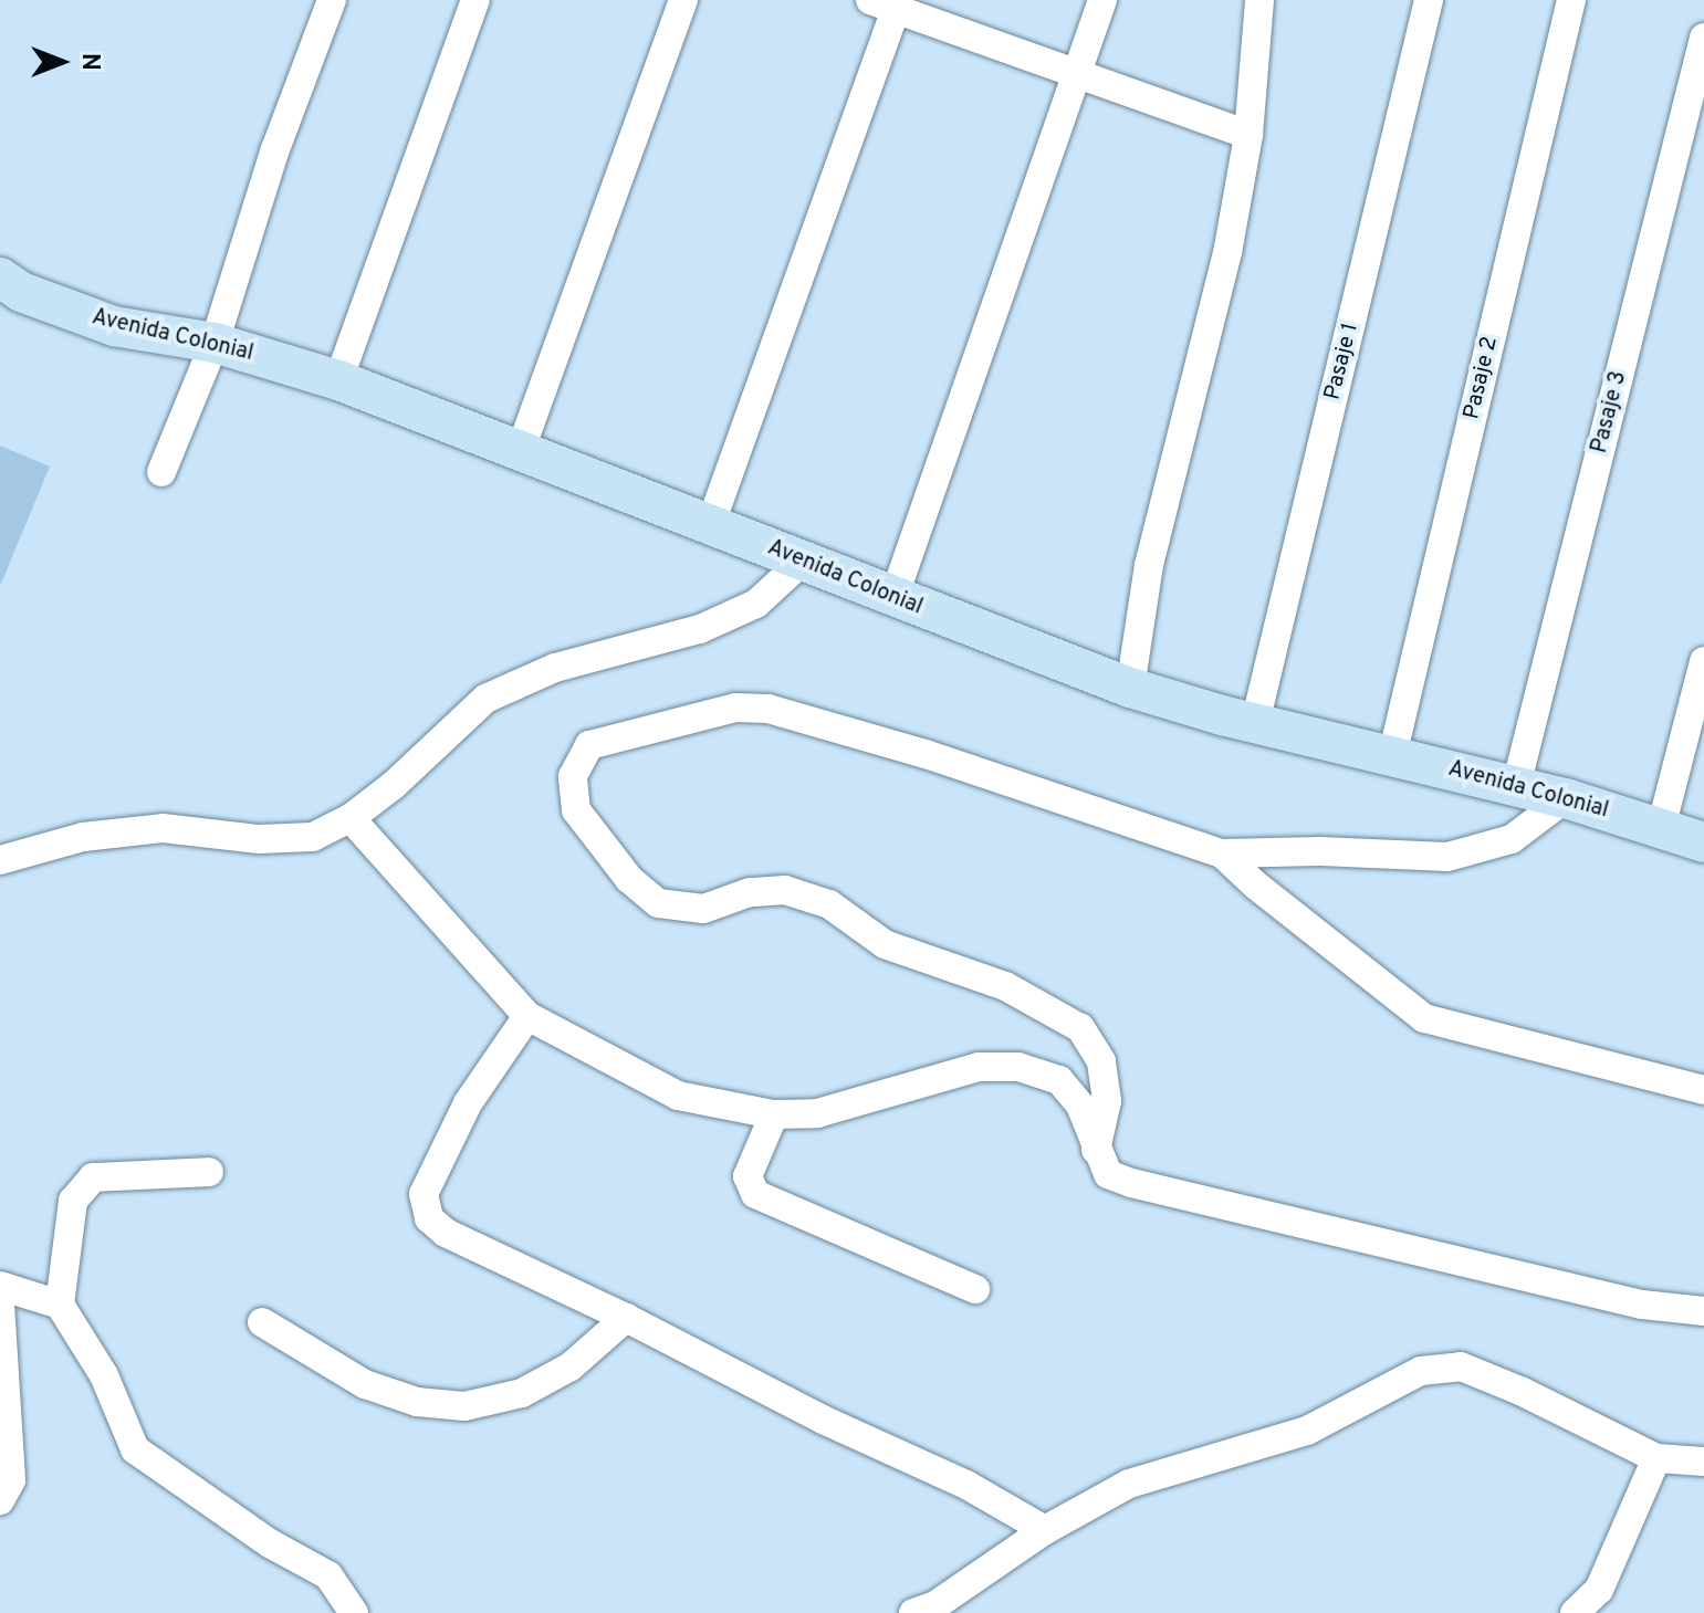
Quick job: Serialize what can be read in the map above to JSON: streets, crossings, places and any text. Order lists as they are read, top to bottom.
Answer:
{
  "streets": {
    "street": [
      "Avenida Colonial",
      "Pasaje 1",
      "Pasaje 2",
      "Pasaje 3"
    ]
  },
  "crossings": [
    ["Avenida Colonial", "Pasaje 1"],
    ["Avenida Colonial", "Pasaje 2"],
    ["Avenida Colonial", "Pasaje 3"]
  ],
  "north": "right"
}
